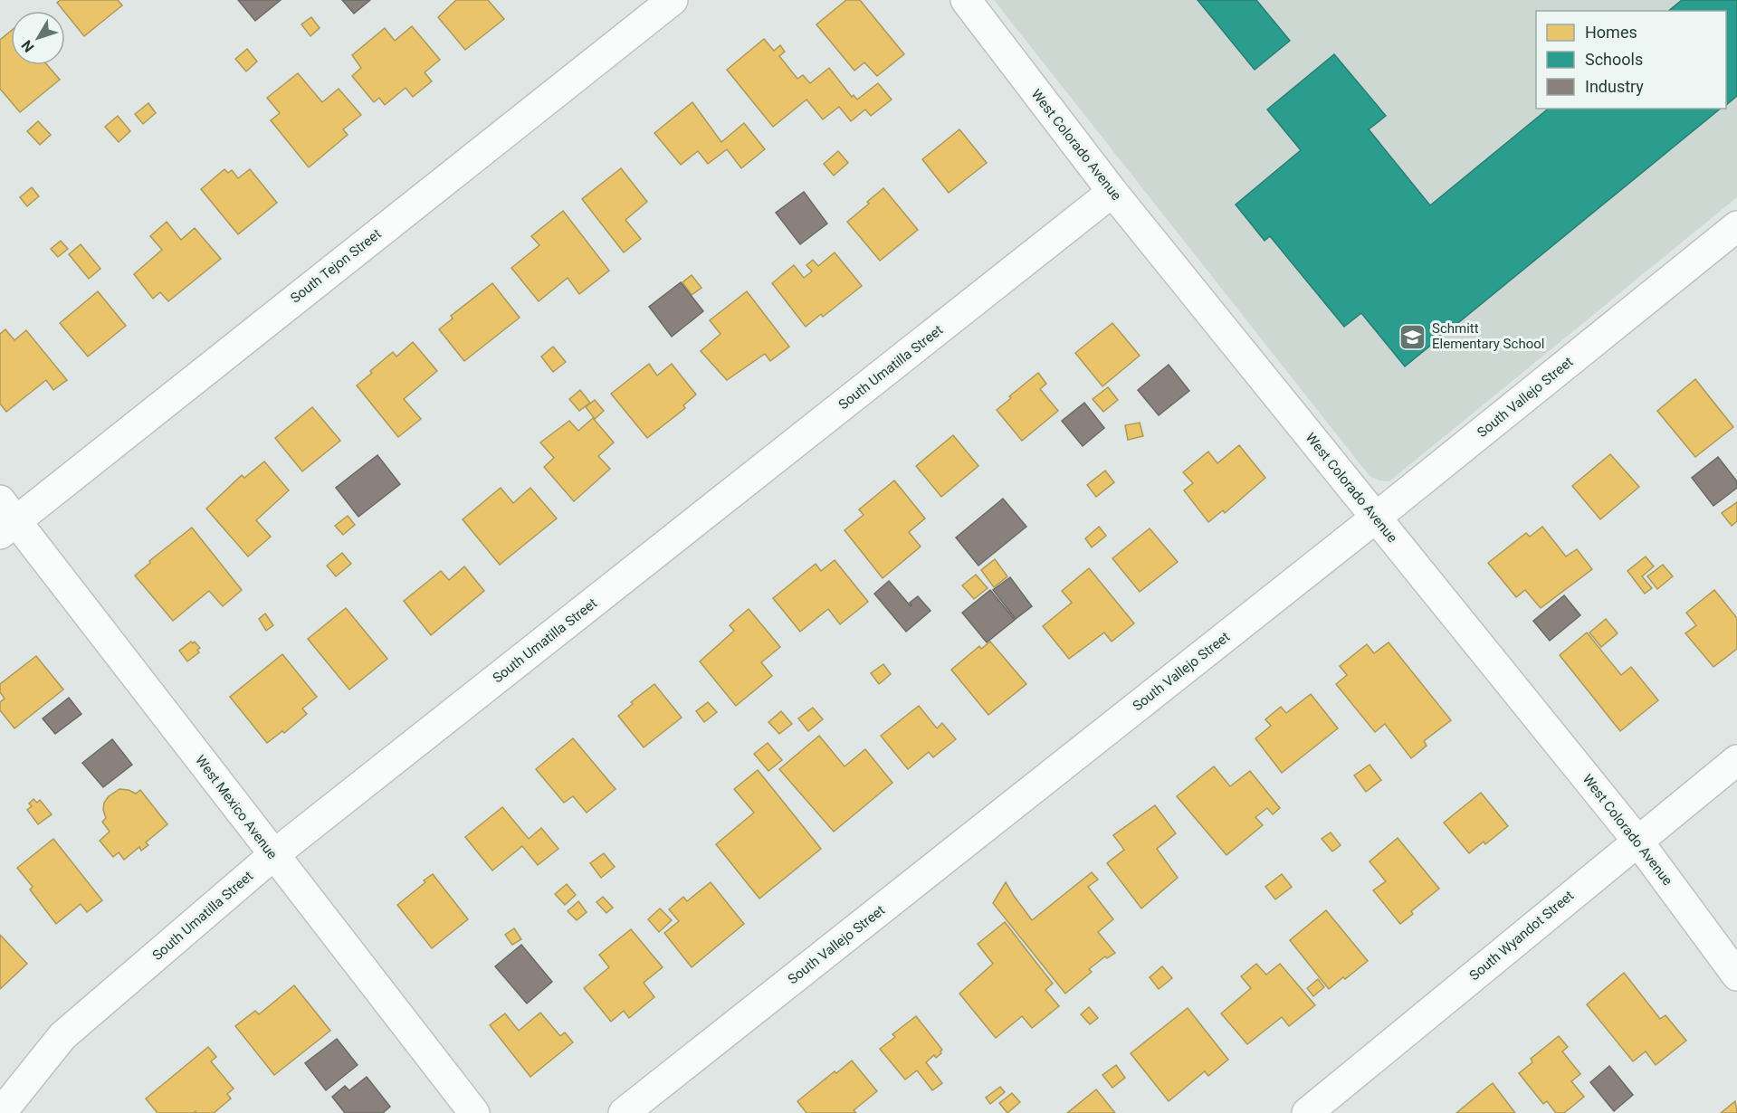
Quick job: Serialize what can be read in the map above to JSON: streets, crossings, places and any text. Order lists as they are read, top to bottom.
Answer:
{
  "streets": {
    "street": [
      "West Colorado Avenue",
      "South Tejon Street",
      "South Umatilla Street",
      "South Vallejo Street",
      "West Mexico Avenue",
      "South Wyandot Street"
    ]
  },
  "crossings": [
    ["West Colorado Avenue", "South Umatilla Street"],
    ["West Colorado Avenue", "South Vallejo Street"],
    ["West Colorado Avenue", "South Wyandot Street"],
    ["South Tejon Street", "West Mexico Avenue"],
    ["South Umatilla Street", "West Mexico Avenue"]
  ],
  "places": {
    "school or university": ["Schmitt Elementary School"]
  },
  "legend": ["Homes", "Schools", "Industry"],
  "north": "bottom left"
}
